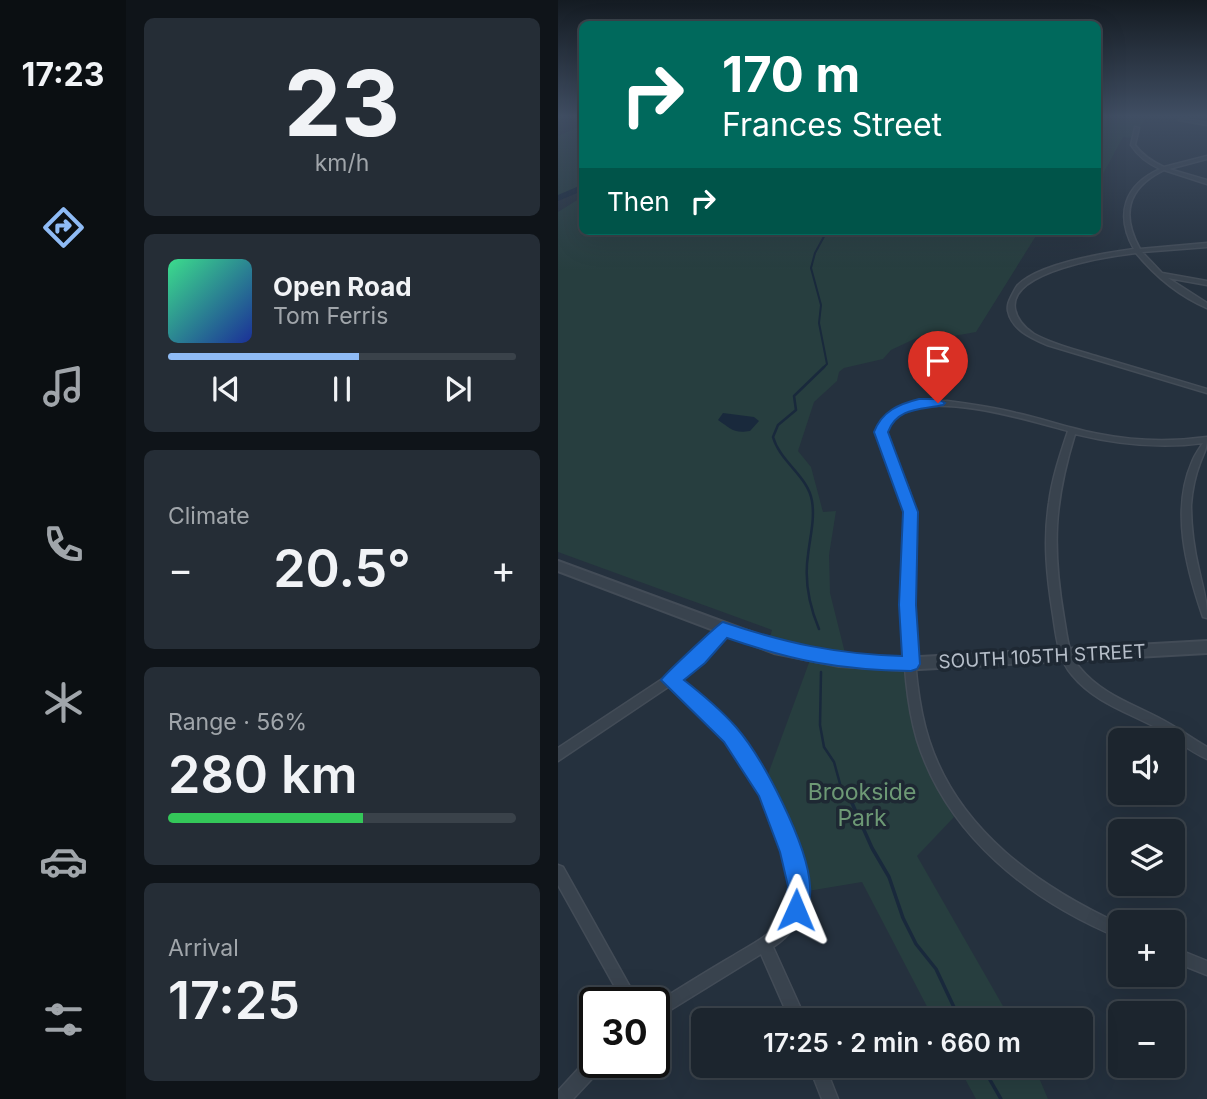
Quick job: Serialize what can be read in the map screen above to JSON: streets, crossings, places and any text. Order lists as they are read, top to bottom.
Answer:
{
  "streets": {
    "street": ["SOUTH 105TH STREET"]
  },
  "parks": ["Brookside Park"],
  "page": {
    "tabs": "17:23",
    "tile": [
      ["23", "km/h"],
      "Climate",
      ["Range · 56%", "280 km"],
      ["Arrival", "17:25"]
    ],
    "turn": ["170 m", "Frances Street"],
    "then": "Then",
    "song": ["Open Road", "Tom Ferris"],
    "heat": ["−", "20.5°", "+"],
    "map_buttons": ["+", "−"],
    "limit": "30",
    "trip": "17:25 · 2 min · 660 m"
  }
}
